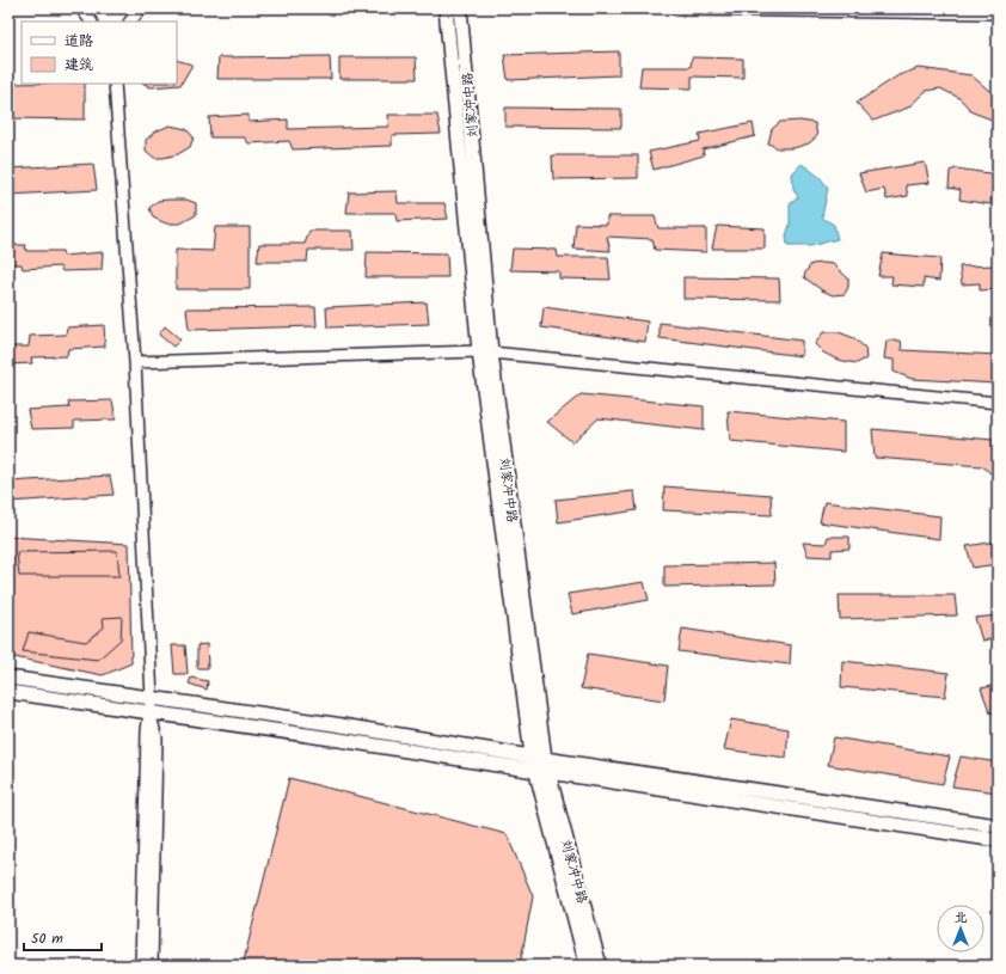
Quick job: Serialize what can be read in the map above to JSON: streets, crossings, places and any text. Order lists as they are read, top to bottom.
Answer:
{
  "streets": {
    "main road": ["刘家冲中路"]
  },
  "legend": ["道路", "建筑"],
  "scale_bar": "50 m",
  "north": "top"
}
